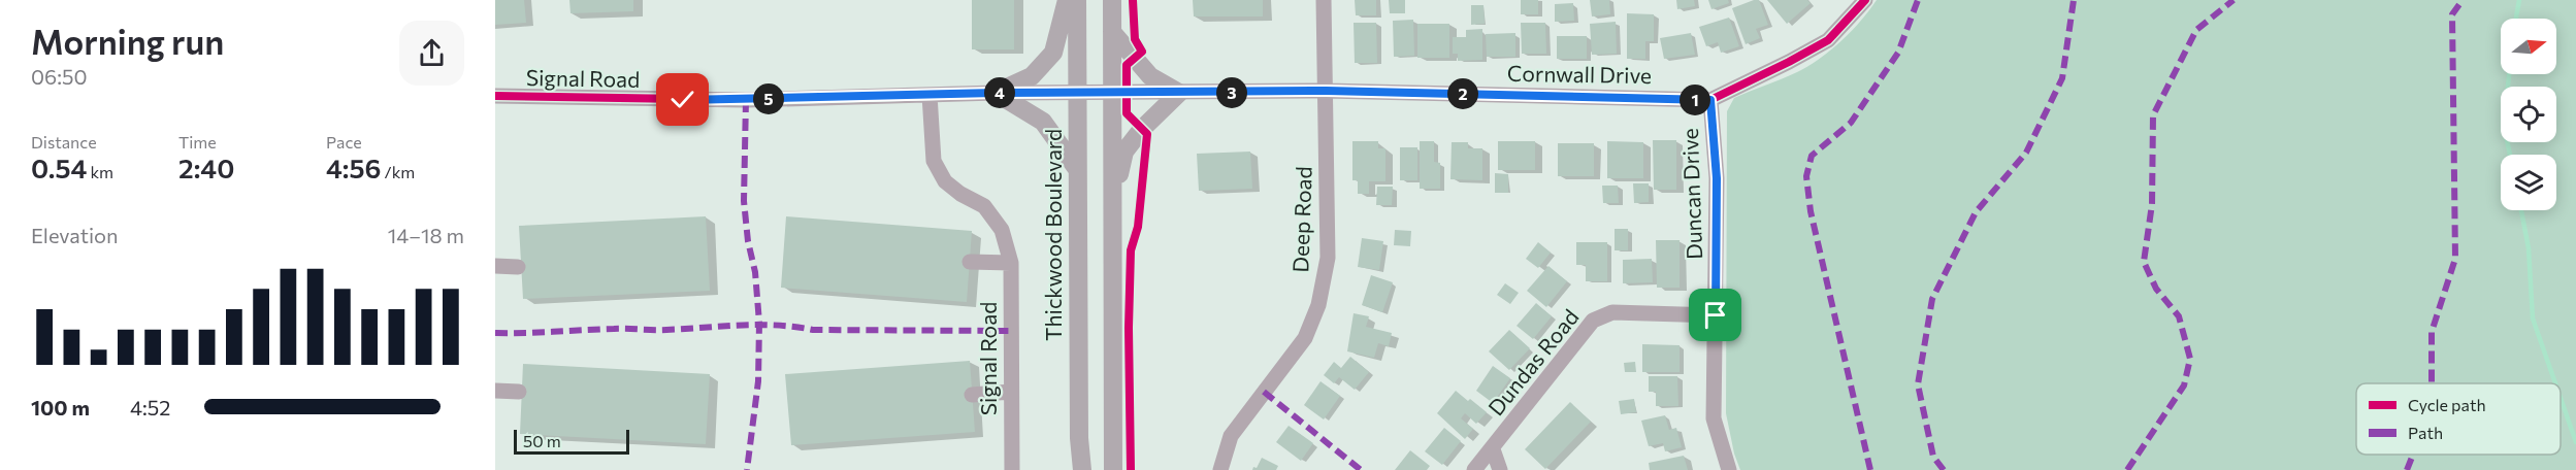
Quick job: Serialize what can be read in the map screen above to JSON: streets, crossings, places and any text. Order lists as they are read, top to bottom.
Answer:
{
  "streets": {
    "main road": ["Thickwood Boulevard"],
    "street": [
      "Cornwall Drive",
      "Signal Road",
      "Duncan Drive",
      "Deep Road",
      "Dundas Road"
    ]
  },
  "crossings": [
    ["Cornwall Drive", "Signal Road"],
    ["Cornwall Drive", "Duncan Drive"],
    ["Cornwall Drive", "Deep Road"],
    ["Cornwall Drive", "Thickwood Boulevard"],
    ["Signal Road", "Thickwood Boulevard"],
    ["Duncan Drive", "Dundas Road"]
  ],
  "legend": ["Cycle path", "Path"],
  "scale_bar": "50 m",
  "north": "right",
  "page": {
    "heading": ["Morning run", "06:50"],
    "pins": [
      "3",
      "4",
      "2",
      "5",
      "1"
    ],
    "stats": [
      ["Distance", "0.54 km"],
      ["Time", "2:40"],
      ["Pace", "4:56 /km"]
    ],
    "chart": ["Elevation", "14–18 m"],
    "list": [
      {
        "name": "100 m",
        "note": "4:52"
      }
    ],
    "scale": "50 m"
  }
}
